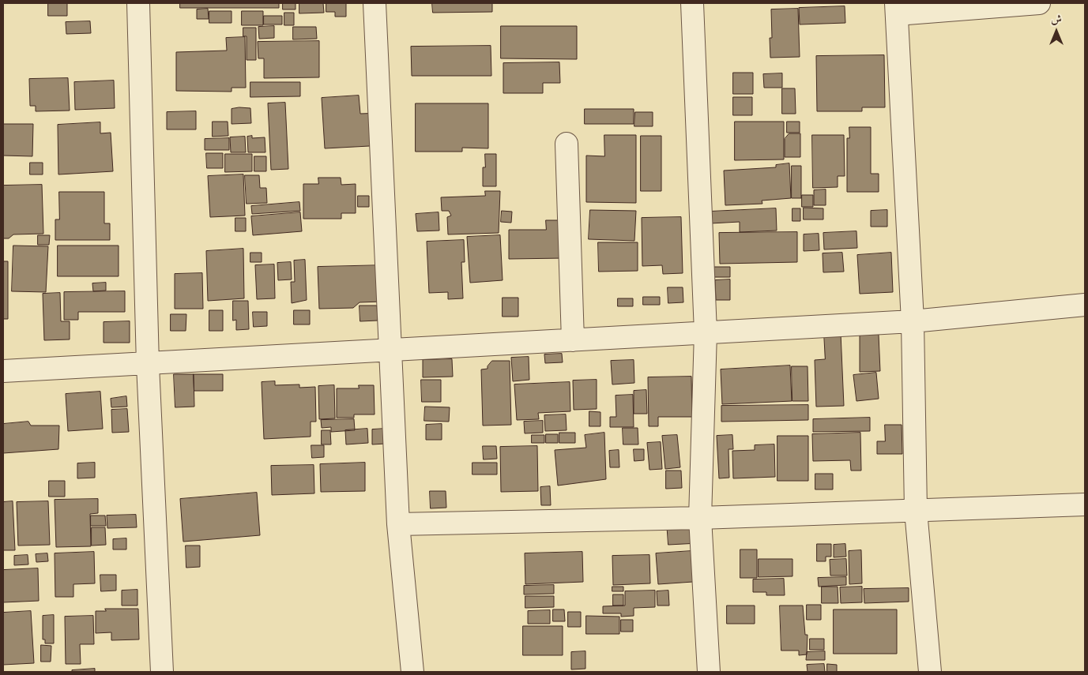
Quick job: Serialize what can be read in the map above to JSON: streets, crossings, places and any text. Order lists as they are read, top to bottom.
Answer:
{
  "north": "top"
}
